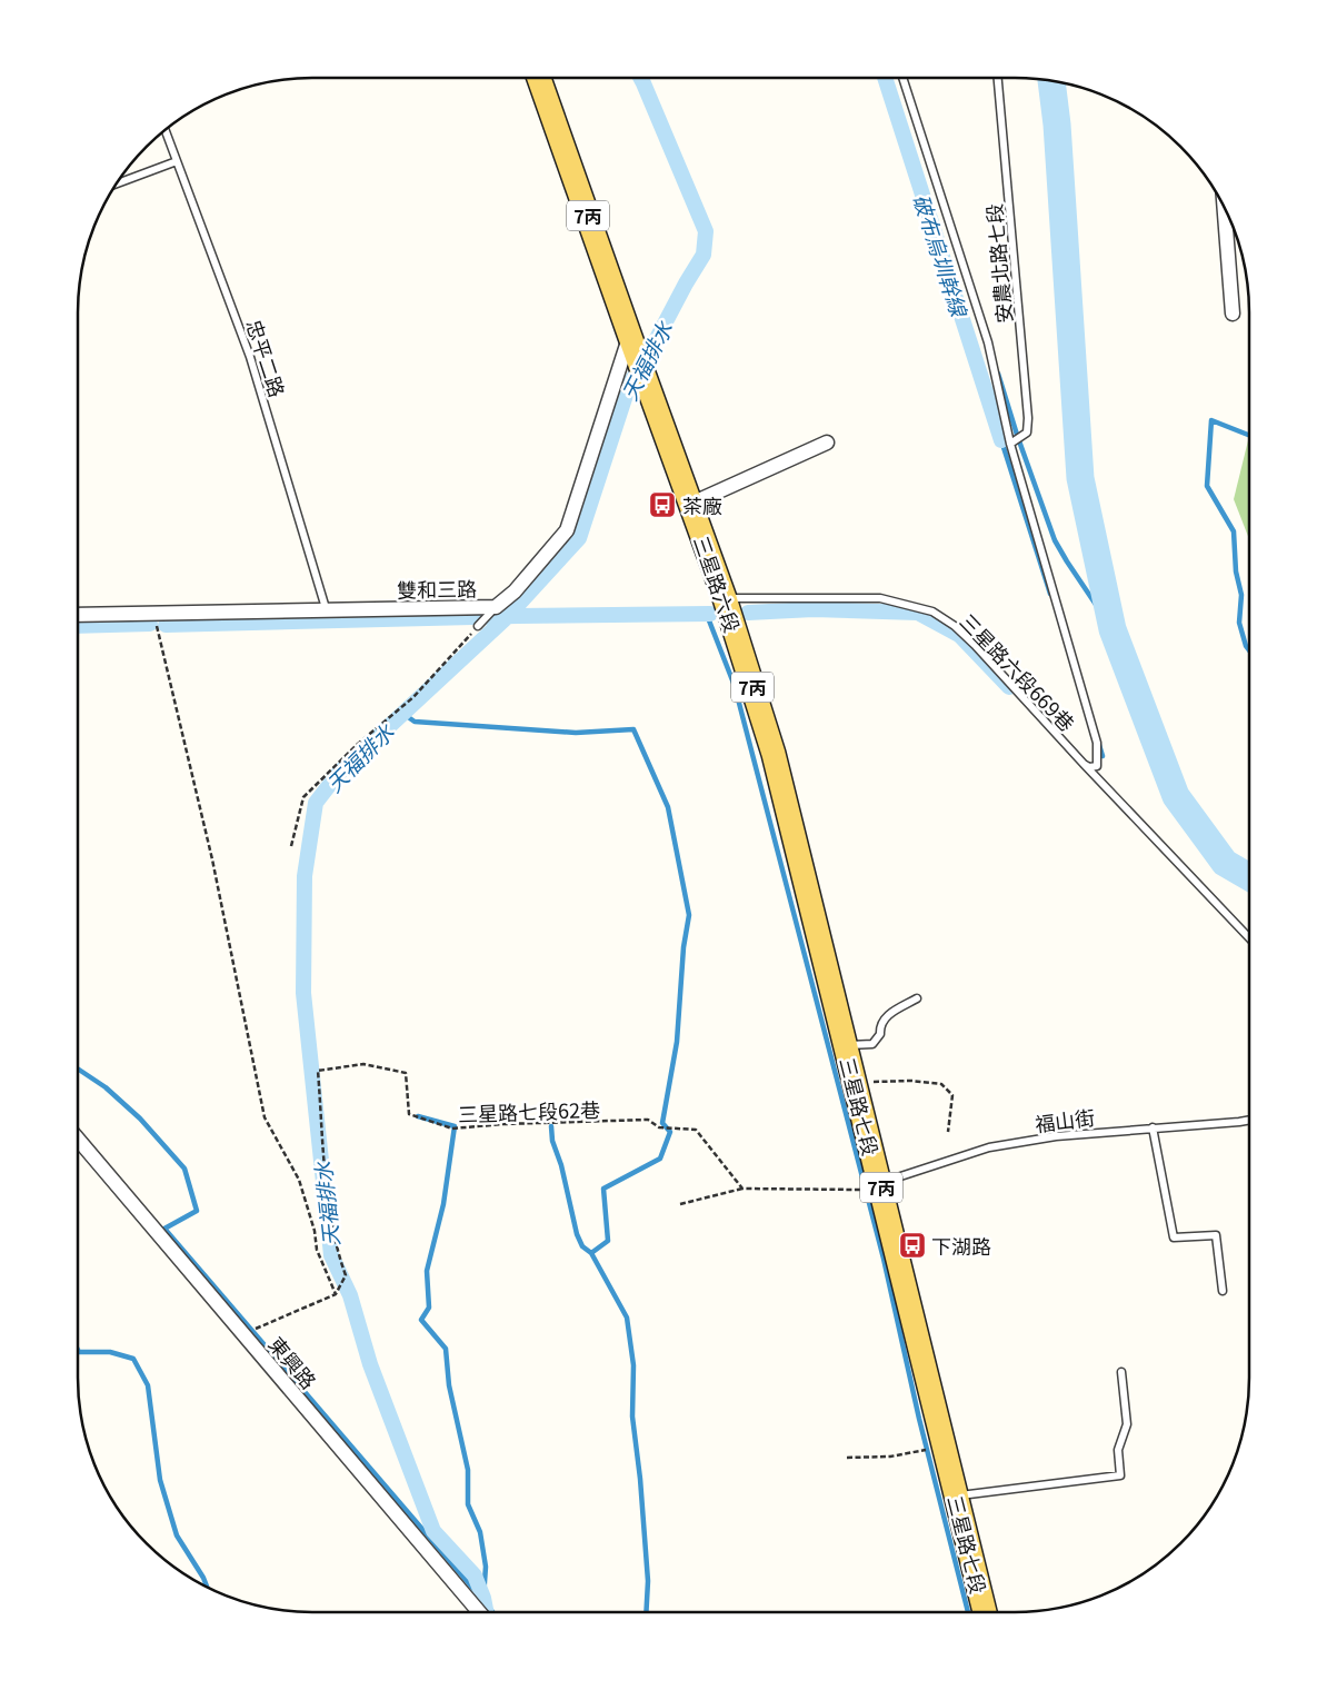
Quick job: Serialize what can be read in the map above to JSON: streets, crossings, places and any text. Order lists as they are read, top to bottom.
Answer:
{
  "streets": {
    "main road": ["7丙", "三星路六段", "三星路七段"],
    "street": ["雙和三路", "東興路"],
    "lane": [
      "安農北路七段",
      "忠平二路",
      "三星路六段669巷",
      "福山街"
    ],
    "path": ["三星路七段62巷"]
  },
  "crossings": [
    ["忠平二路", "雙和三路"],
    ["三星路六段", "雙和三路"],
    ["三星路六段", "三星路六段669巷"],
    ["三星路六段", "三星路七段"],
    ["三星路七段", "福山街"]
  ],
  "water": ["破布烏圳幹線", "天福排水"],
  "places": {
    "bus stop": ["茶廠", "下湖路"]
  }
}
